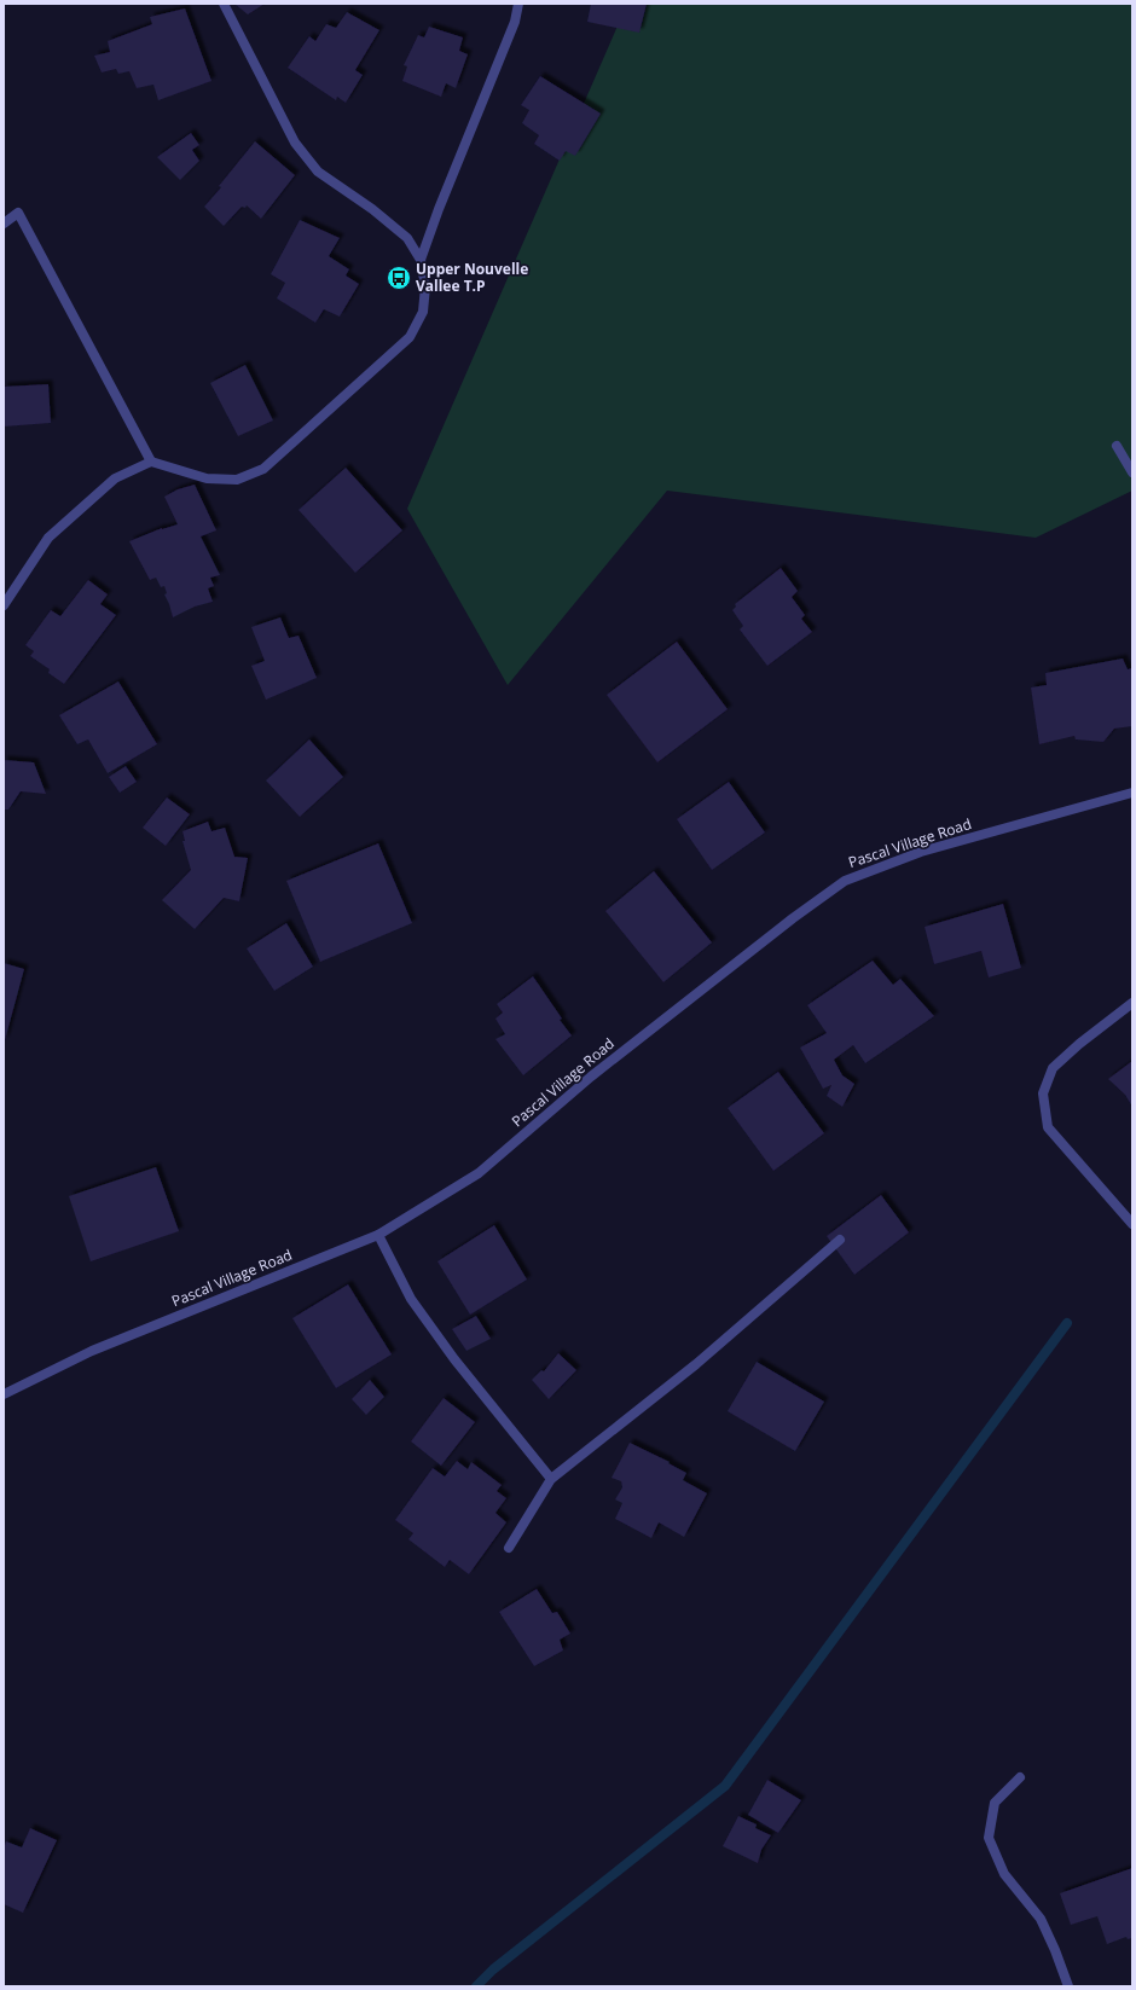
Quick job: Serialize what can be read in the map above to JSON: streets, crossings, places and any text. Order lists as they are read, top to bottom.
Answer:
{
  "streets": {
    "street": ["Pascal Village Road"]
  },
  "places": {
    "bus stop": ["Upper Nouvelle Vallee T.P"]
  }
}
